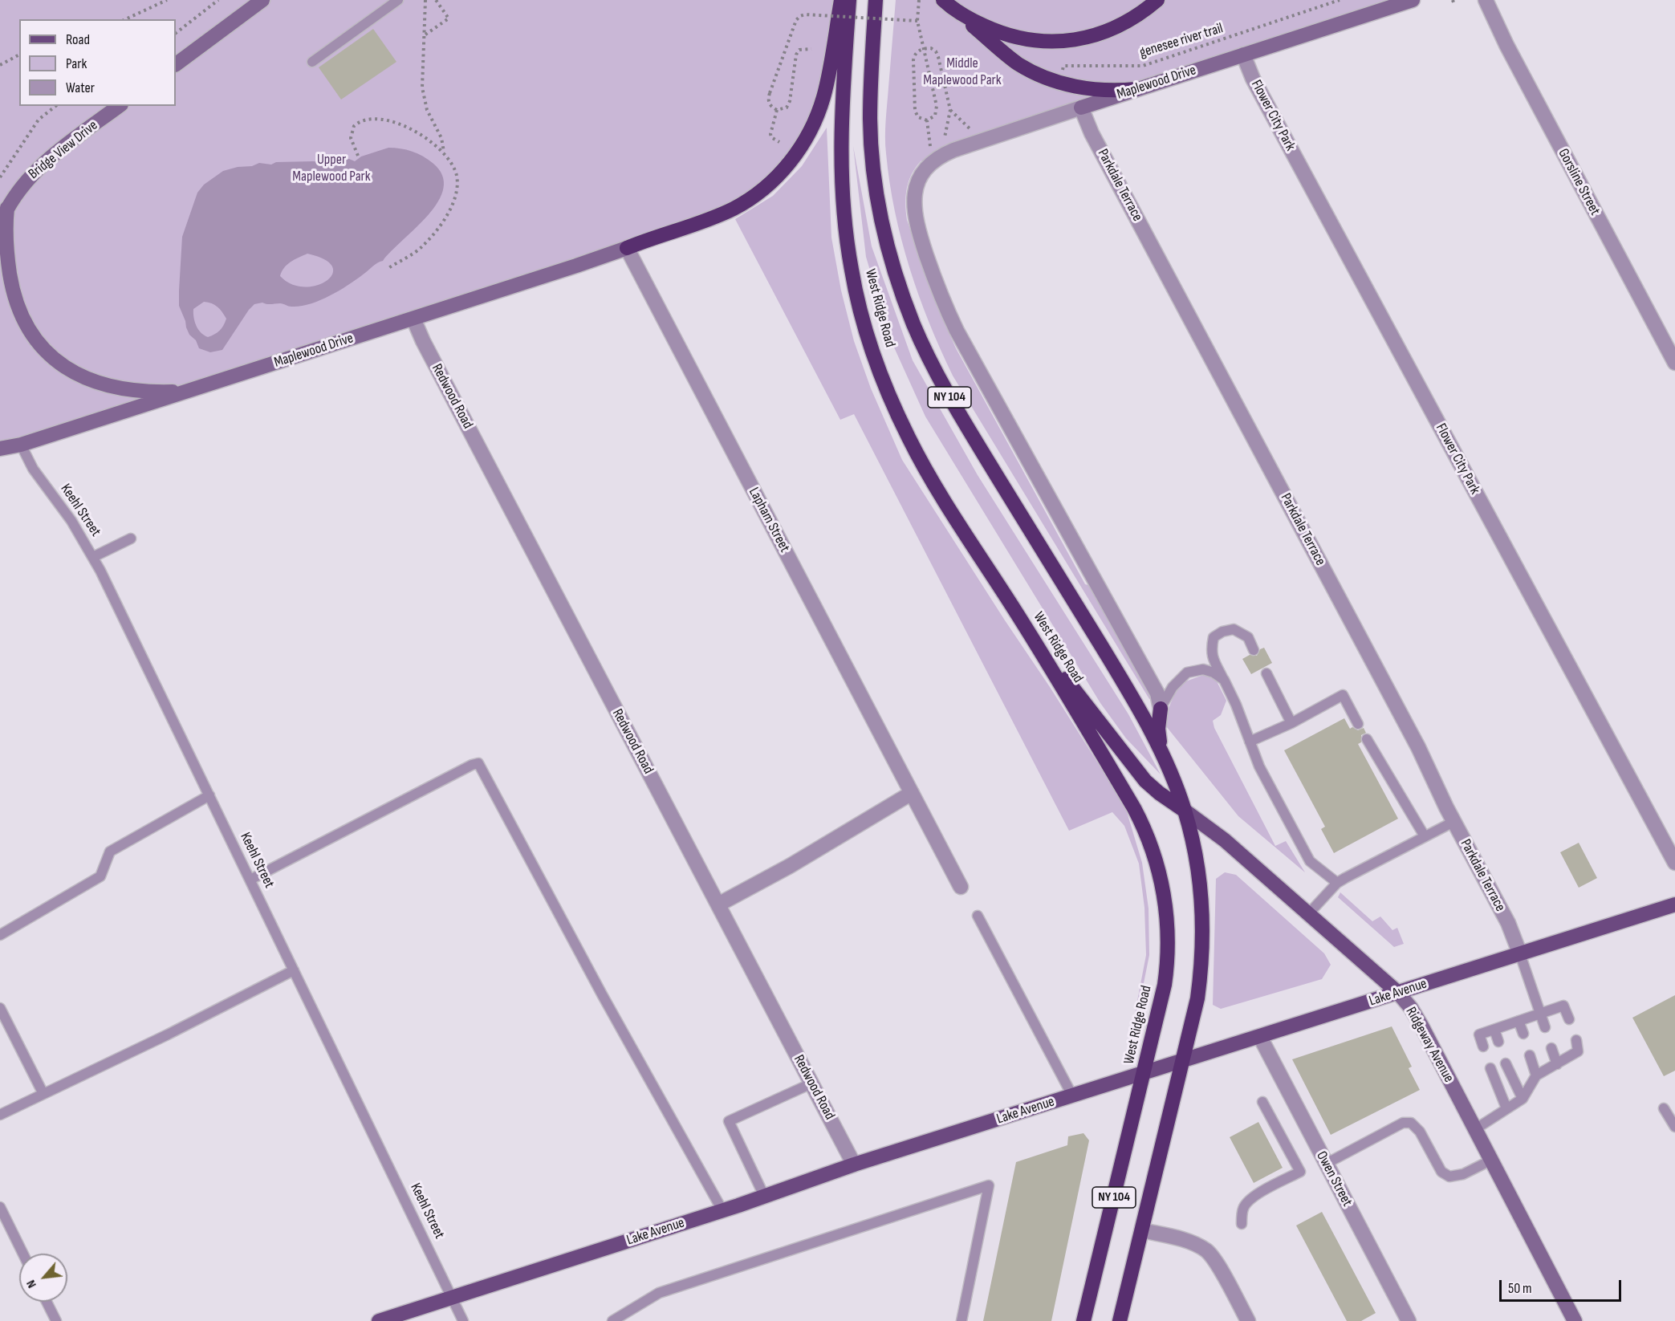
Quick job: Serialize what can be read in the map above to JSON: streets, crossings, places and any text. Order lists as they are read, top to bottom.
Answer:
{
  "streets": {
    "highway": ["West Ridge Road", "NY 104"],
    "main road": ["Lake Avenue", "Ridgeway Avenue"],
    "street": [
      "Maplewood Drive",
      "Flower City Park",
      "Bridge View Drive",
      "Gorsline Street",
      "Parkdale Terrace",
      "Redwood Road",
      "Lapham Street",
      "Owen Street"
    ],
    "lane": ["Keehl Street"],
    "path": ["genesee river trail"]
  },
  "crossings": [
    ["Maplewood Drive", "Flower City Park"],
    ["Maplewood Drive", "Parkdale Terrace"],
    ["Maplewood Drive", "Redwood Road"],
    ["Maplewood Drive", "Keehl Street"],
    ["Maplewood Drive", "Lapham Street"],
    ["Parkdale Terrace", "Lake Avenue"],
    ["West Ridge Road", "Lake Avenue"],
    ["West Ridge Road", "Ridgeway Avenue"],
    ["Redwood Road", "Lake Avenue"],
    ["Keehl Street", "Lake Avenue"],
    ["Lake Avenue", "Ridgeway Avenue"],
    ["Lake Avenue", "Owen Street"]
  ],
  "parks": ["Middle Maplewood Park", "Upper Maplewood Park"],
  "legend": ["Road", "Park", "Water"],
  "scale_bar": "50 m",
  "north": "bottom left"
}
